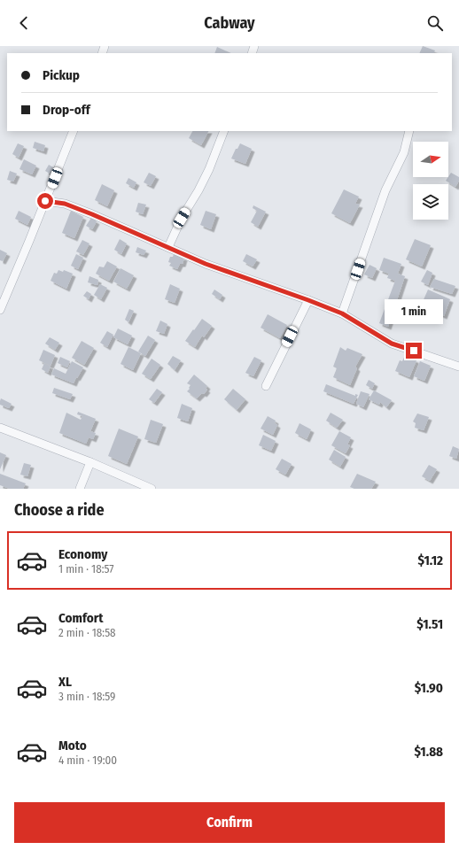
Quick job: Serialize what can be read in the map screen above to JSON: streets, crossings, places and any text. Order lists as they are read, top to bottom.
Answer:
{
  "north": "right",
  "page": {
    "header": "Cabway",
    "banner": ["Pickup", "Drop-off"],
    "bubble": "1 min",
    "heading": "Choose a ride",
    "list": [
      {
        "name": "Economy",
        "note": "1 min · 18:57",
        "value": "$1.12"
      },
      {
        "name": "Comfort",
        "note": "2 min · 18:58",
        "value": "$1.51"
      },
      {
        "name": "XL",
        "note": "3 min · 18:59",
        "value": "$1.90"
      },
      {
        "name": "Moto",
        "note": "4 min · 19:00",
        "value": "$1.88"
      }
    ],
    "buttons": "Confirm"
  }
}
